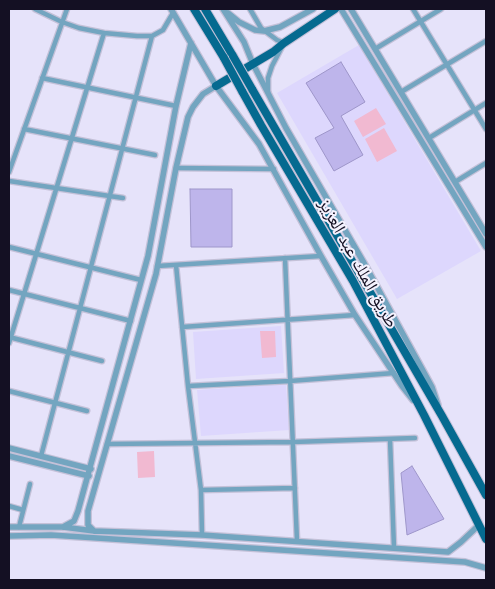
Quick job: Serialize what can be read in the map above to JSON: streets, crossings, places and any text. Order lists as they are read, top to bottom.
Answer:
{
  "streets": {
    "main road": ["طريق الملك عبد العزيز"]
  }
}
